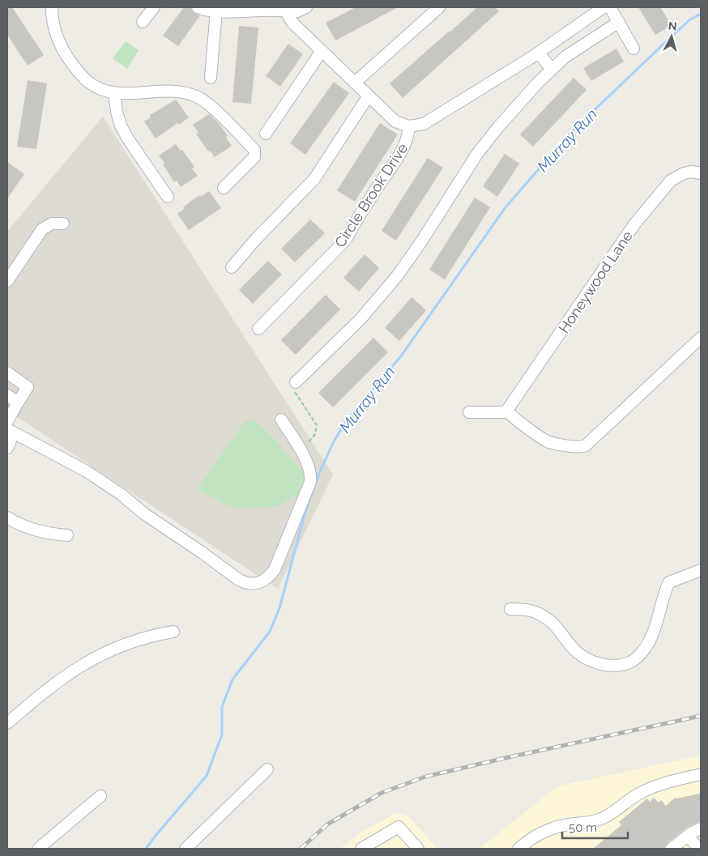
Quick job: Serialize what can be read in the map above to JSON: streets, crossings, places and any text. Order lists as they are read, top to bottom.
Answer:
{
  "streets": {
    "street": ["Circle Brook Drive", "Honeywood Lane"]
  },
  "water": ["Murray Run"],
  "scale_bar": "50 m",
  "north": "top"
}
